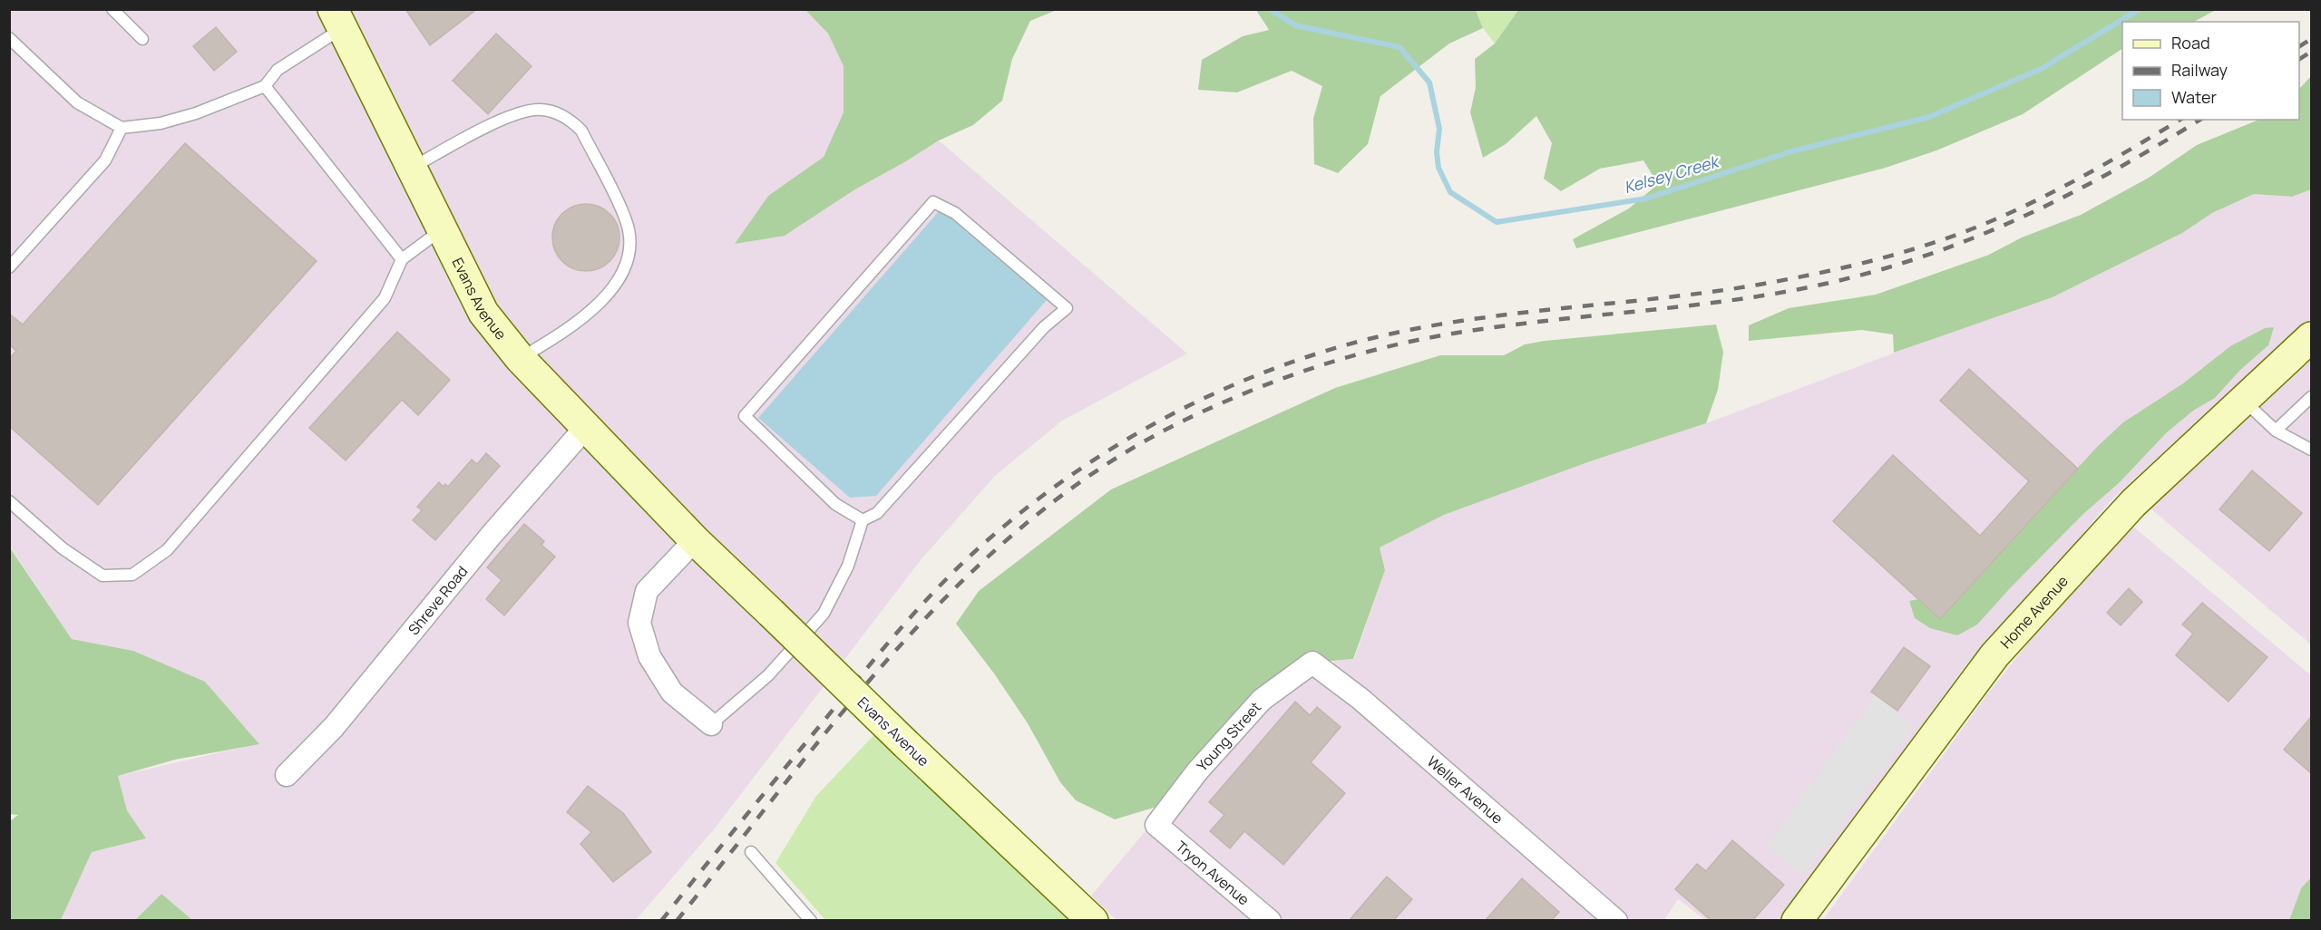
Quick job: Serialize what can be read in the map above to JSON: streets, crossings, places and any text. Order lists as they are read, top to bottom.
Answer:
{
  "streets": {
    "street": [
      "Evans Avenue",
      "Shreve Road",
      "Home Avenue",
      "Young Street",
      "Weller Avenue",
      "Tryon Avenue"
    ]
  },
  "crossings": [
    ["Evans Avenue", "Shreve Road"],
    ["Young Street", "Weller Avenue"],
    ["Young Street", "Tryon Avenue"]
  ],
  "water": ["Kelsey Creek"],
  "legend": ["Road", "Railway", "Water"]
}
